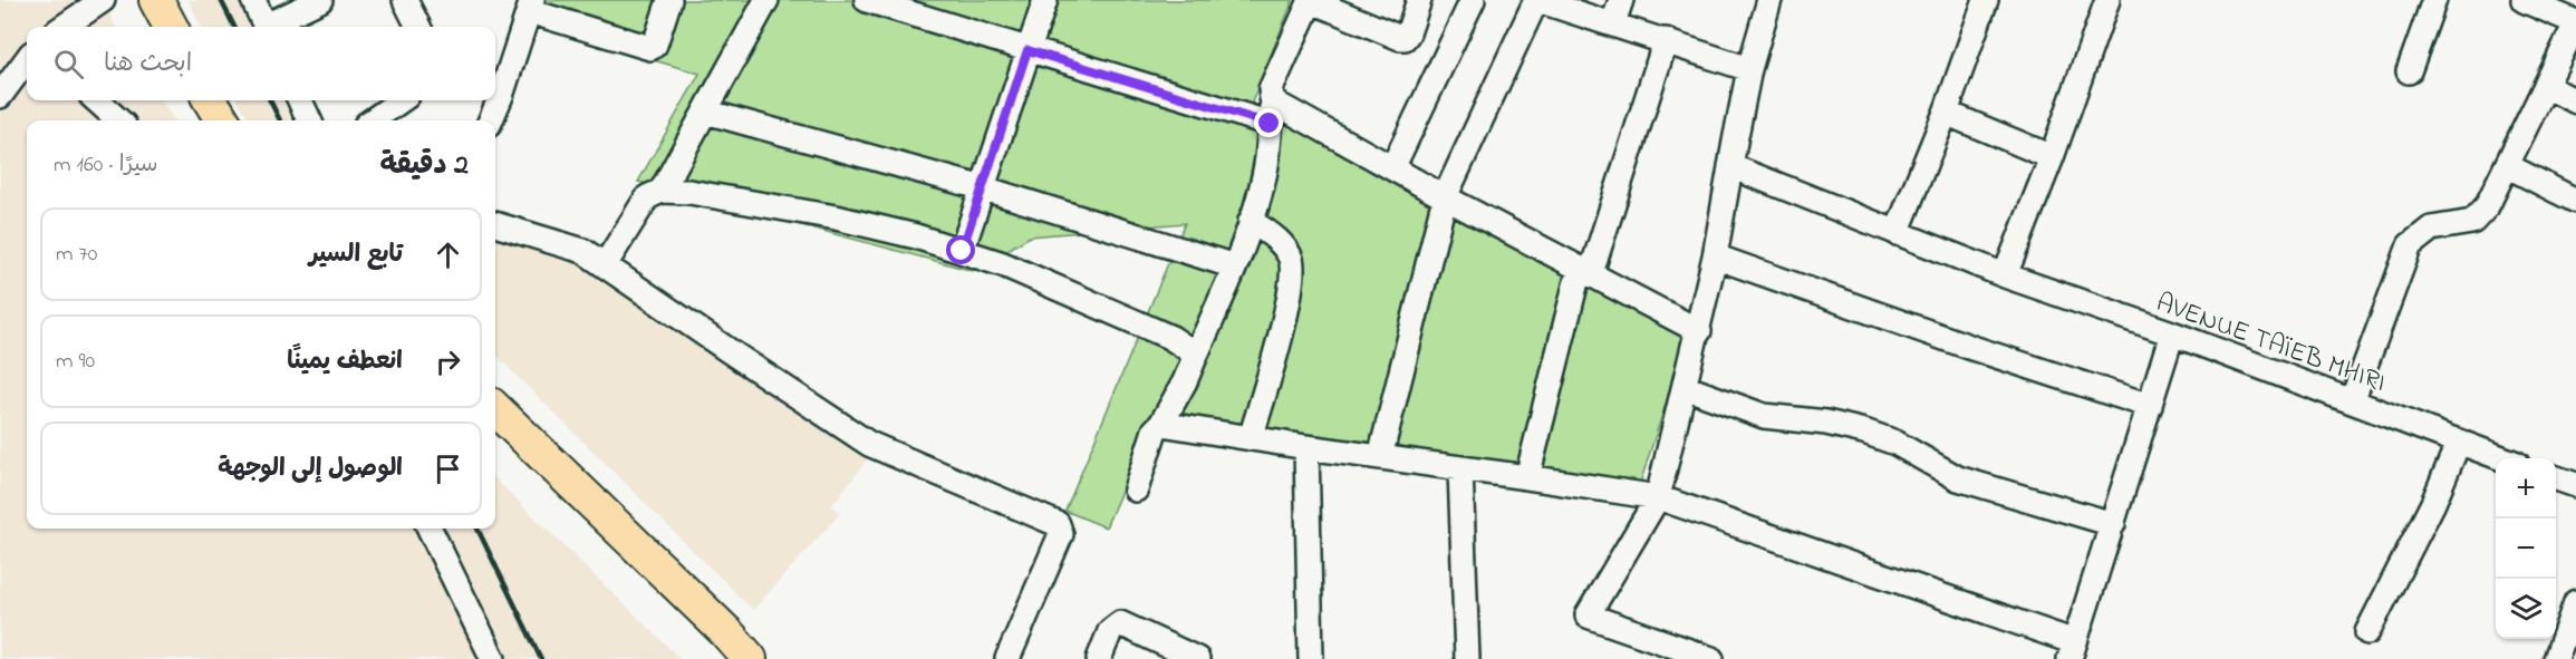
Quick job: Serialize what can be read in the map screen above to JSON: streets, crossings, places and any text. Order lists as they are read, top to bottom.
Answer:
{
  "streets": {
    "street": ["AVENUE TAÏEB MHIRI"]
  },
  "page": {
    "search": "ابحث هنا",
    "heading": ["2 دقيقة", "سيرًا · 160 m"],
    "list": [
      ["تابع السير", "70 m"],
      ["انعطف يمينًا", "90 m"],
      "الوصول إلى الوجهة"
    ],
    "map_buttons": ["+", "−"]
  }
}
